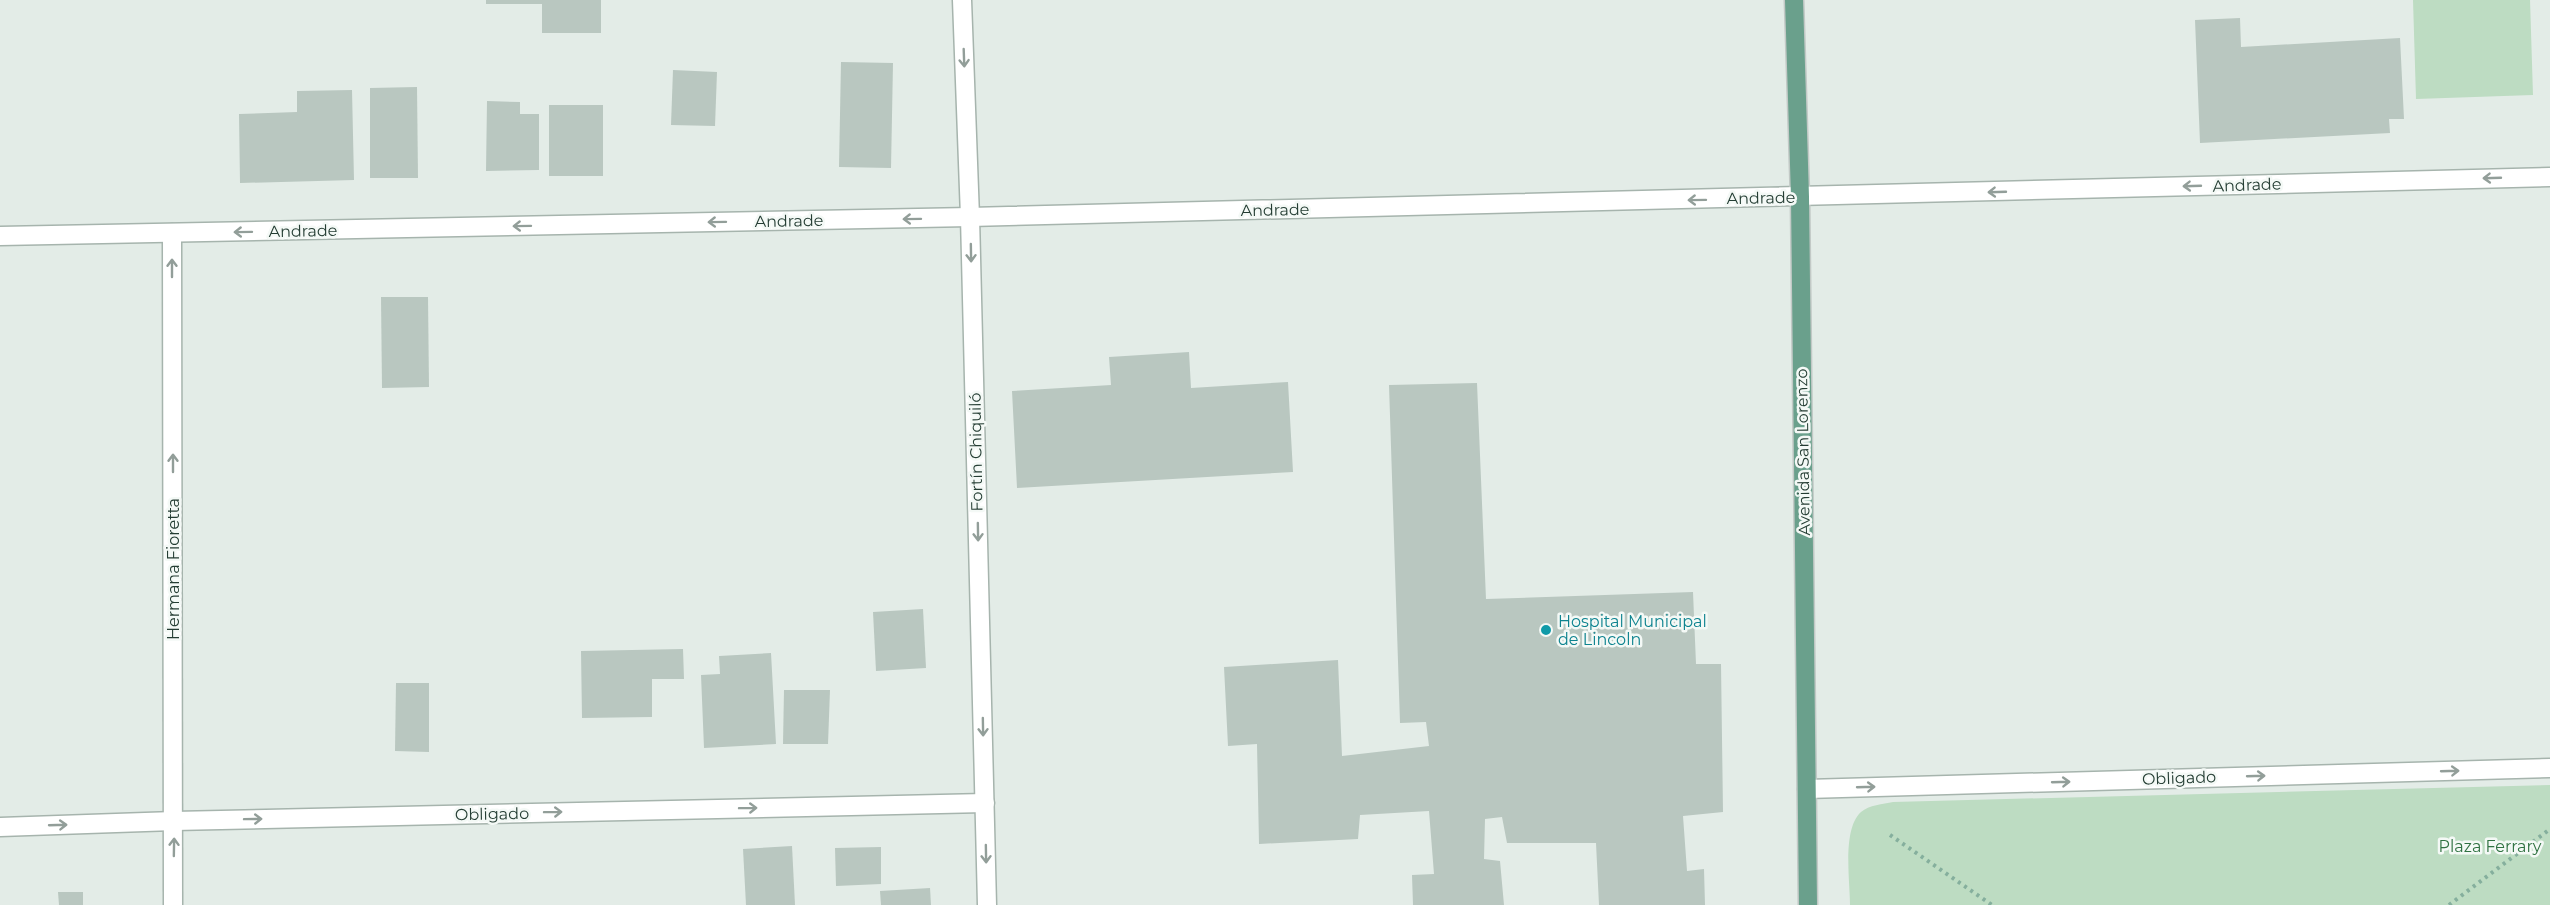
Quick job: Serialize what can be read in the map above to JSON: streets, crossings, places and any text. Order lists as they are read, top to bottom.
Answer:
{
  "streets": {
    "main road": ["Avenida San Lorenzo"],
    "street": [
      "Andrade",
      "Fortín Chiquiló",
      "Hermana Fioretta",
      "Obligado"
    ]
  },
  "crossings": [
    ["Andrade", "Fortín Chiquiló"],
    ["Andrade", "Avenida San Lorenzo"],
    ["Andrade", "Hermana Fioretta"],
    ["Fortín Chiquiló", "Obligado"],
    ["Avenida San Lorenzo", "Obligado"],
    ["Hermana Fioretta", "Obligado"]
  ],
  "one_way": [
    "Andrade",
    "Fortín Chiquiló",
    "Hermana Fioretta",
    "Obligado"
  ],
  "parks": ["Plaza Ferrary"],
  "places": ["Hospital Municipal de Lincoln"]
}
